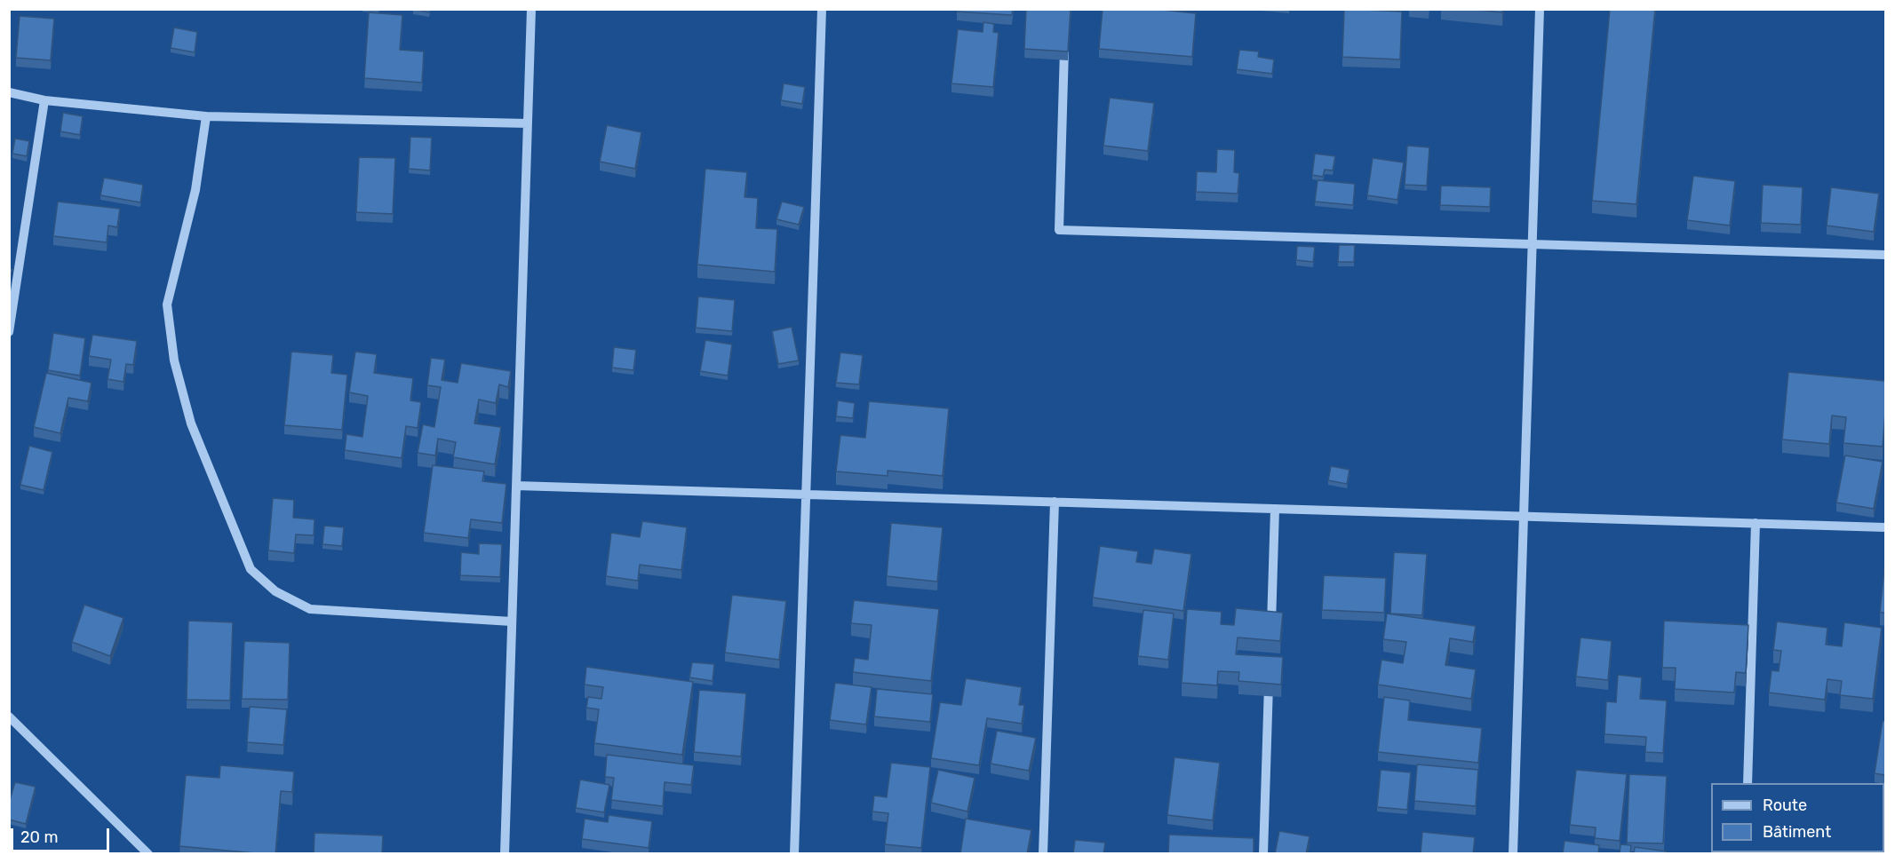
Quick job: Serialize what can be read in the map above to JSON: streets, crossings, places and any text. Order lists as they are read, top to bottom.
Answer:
{
  "legend": ["Route", "Bâtiment"],
  "scale_bar": "20 m"
}
